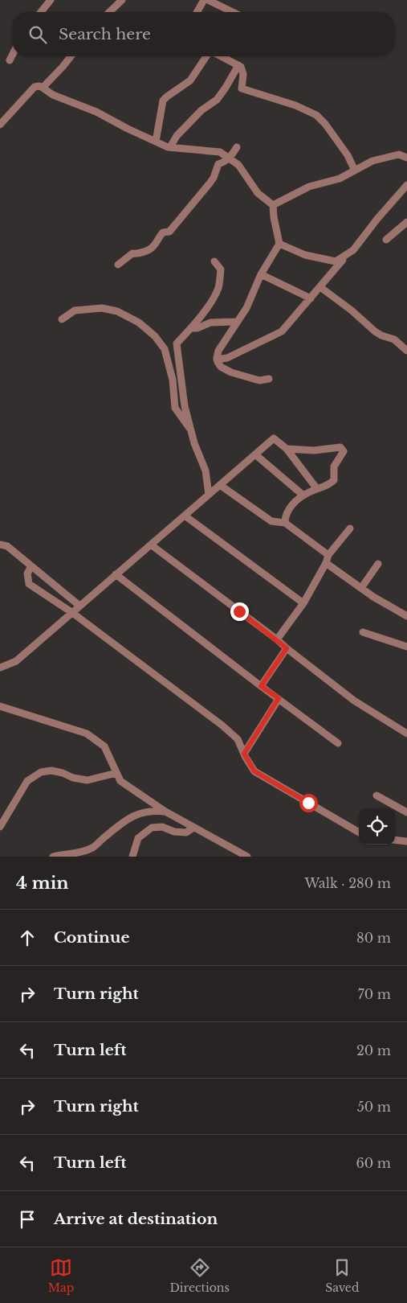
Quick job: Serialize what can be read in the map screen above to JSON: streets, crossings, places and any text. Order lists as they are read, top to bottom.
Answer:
{
  "page": {
    "search": "Search here",
    "heading": ["4 min", "Walk · 280 m"],
    "list": [
      ["Continue", "80 m"],
      ["Turn right", "70 m"],
      ["Turn left", "20 m"],
      ["Turn right", "50 m"],
      ["Turn left", "60 m"],
      "Arrive at destination"
    ],
    "nav": ["Map", "Directions", "Saved"]
  }
}
